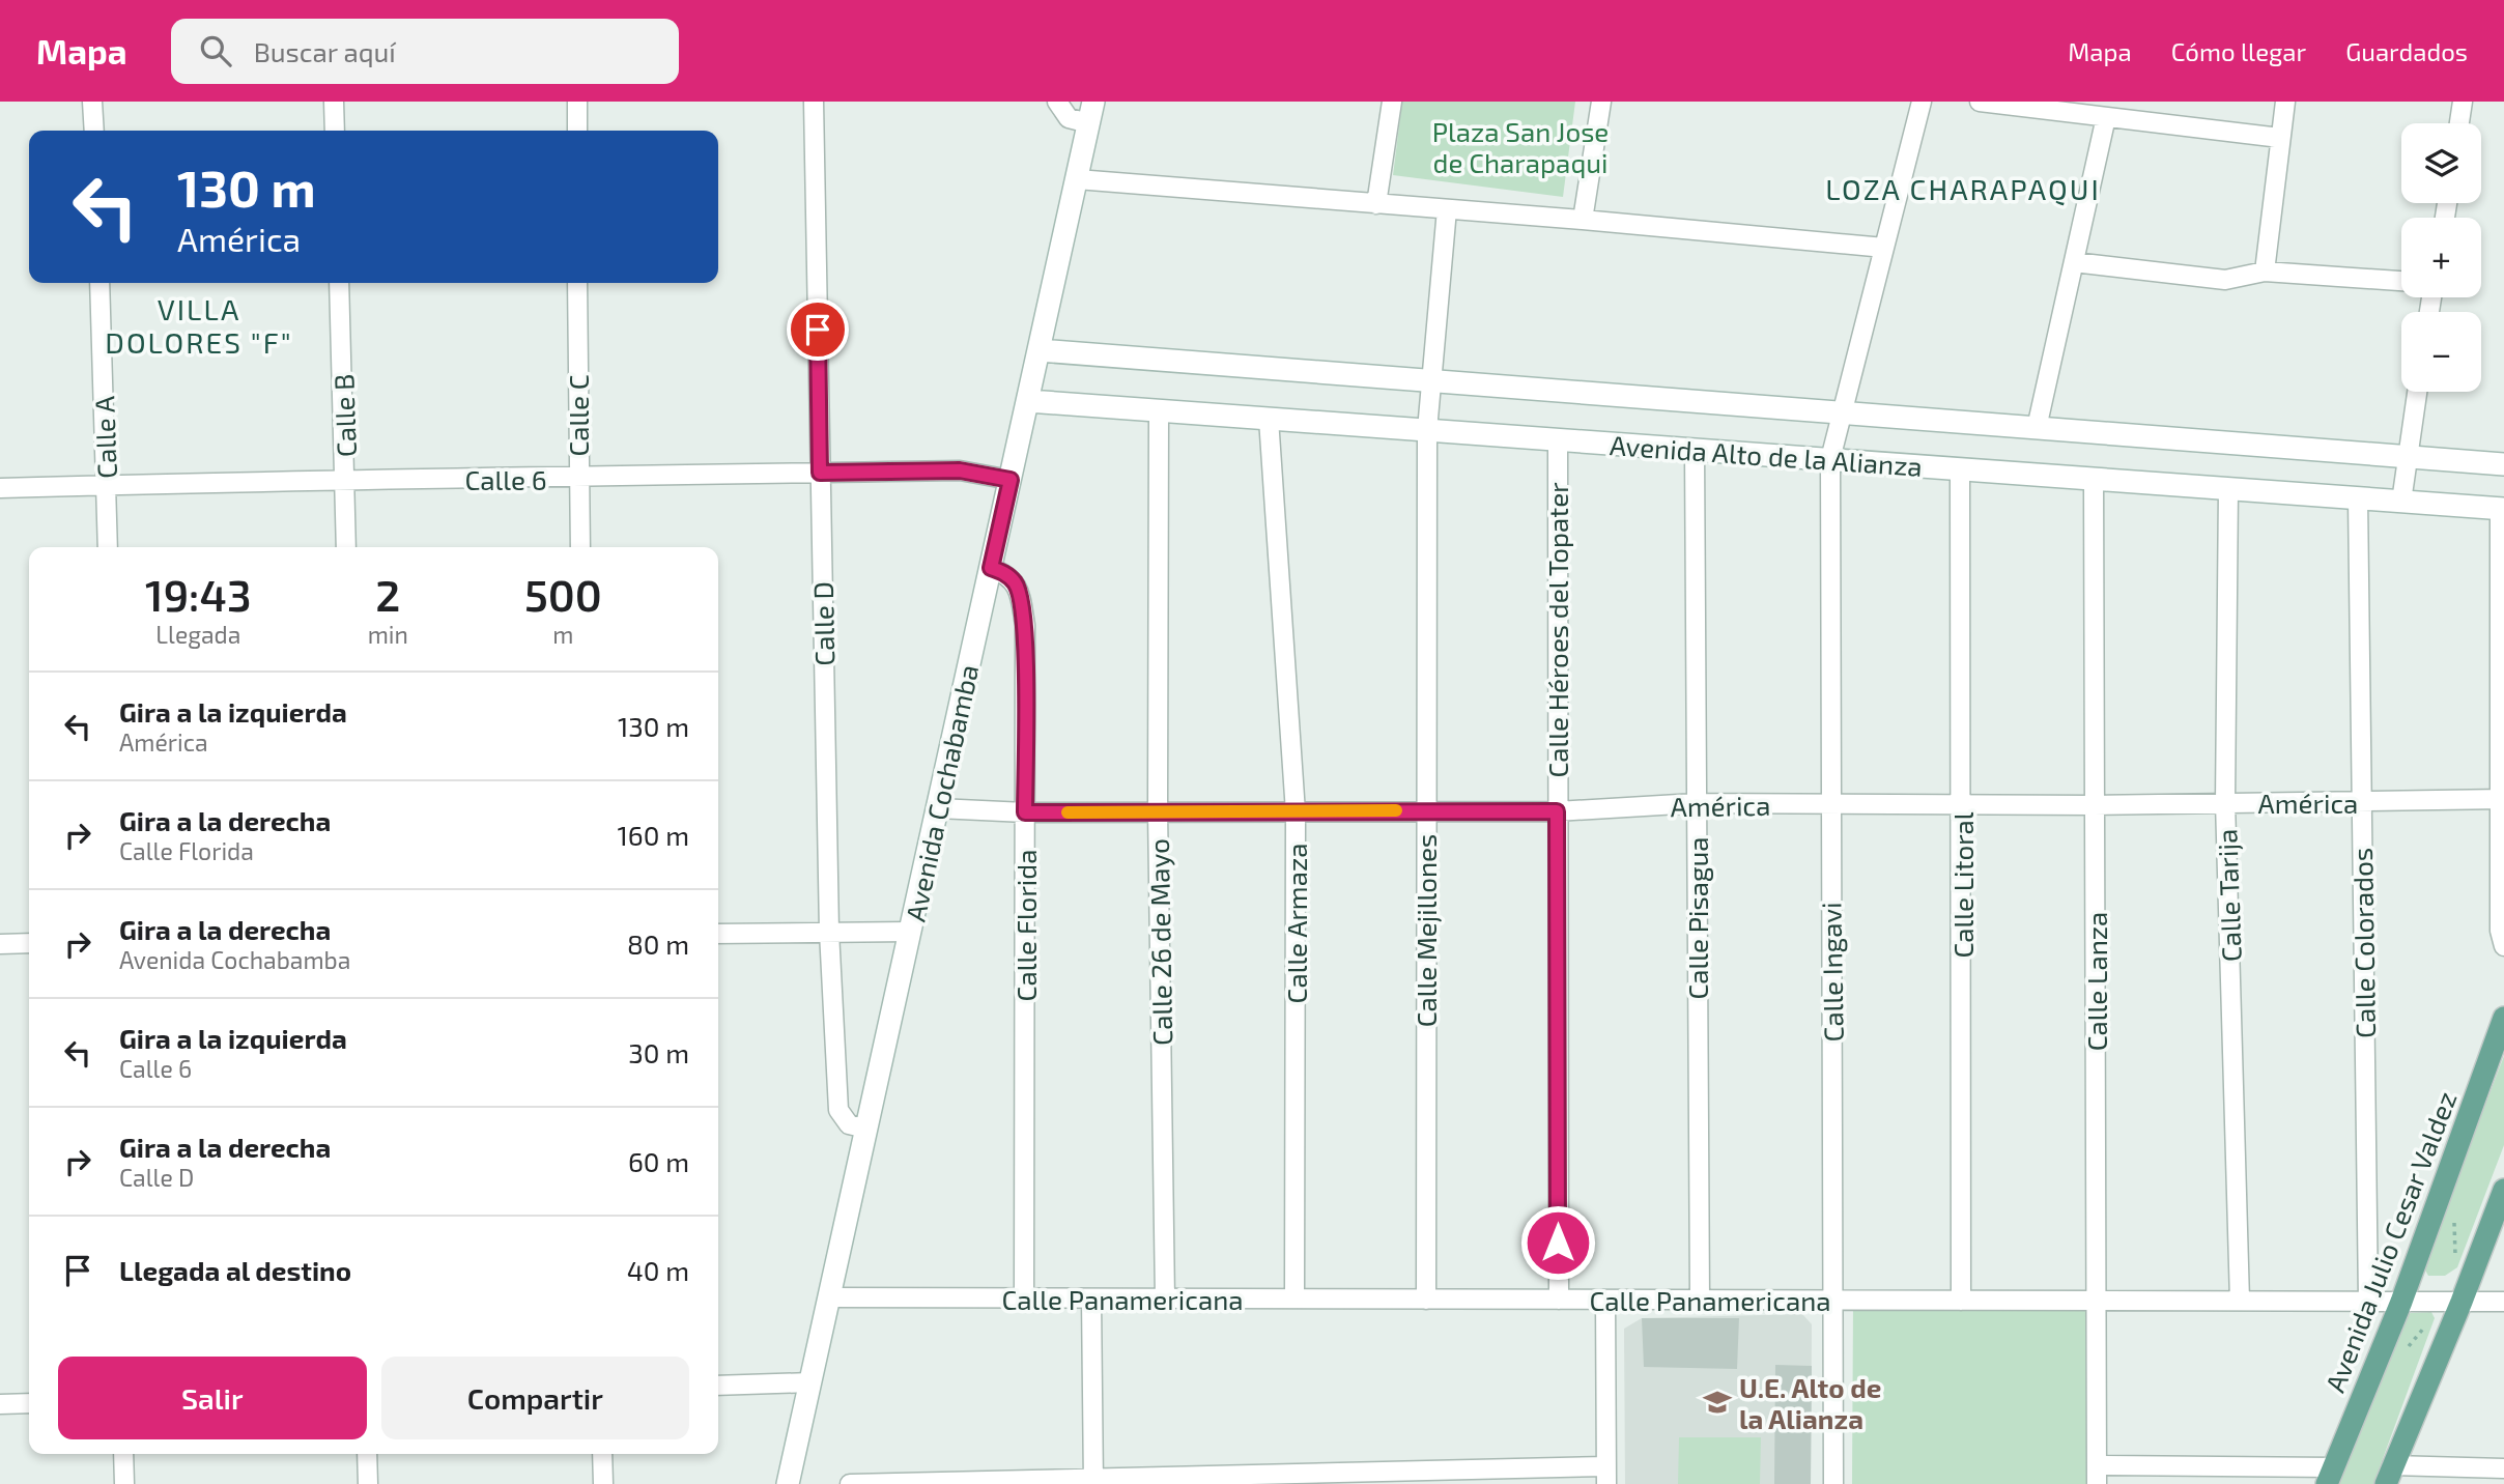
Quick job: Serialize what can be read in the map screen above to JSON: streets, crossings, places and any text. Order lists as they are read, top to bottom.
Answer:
{
  "streets": {
    "main road": ["Avenida Julio Cesar Valdez"],
    "street": [
      "Calle B",
      "Calle C",
      "Calle A",
      "Avenida Alto de la Alianza",
      "Calle 6",
      "Calle D",
      "Calle Héroes del Topater",
      "Avenida Cochabamba",
      "América",
      "Calle Litoral",
      "Calle Tarija",
      "Calle Pisagua",
      "Calle Armaza",
      "Calle Florida",
      "Calle Mejillones",
      "Calle 26 de Mayo",
      "Calle Colorados",
      "Calle Ingavi",
      "Calle Lanza",
      "Calle Panamericana"
    ]
  },
  "crossings": [
    ["Calle B", "Calle 6"],
    ["Calle C", "Calle 6"],
    ["Calle A", "Calle 6"],
    ["Avenida Alto de la Alianza", "Calle Héroes del Topater"],
    ["Avenida Alto de la Alianza", "Avenida Cochabamba"],
    ["Avenida Alto de la Alianza", "Calle Litoral"],
    ["Avenida Alto de la Alianza", "Calle Tarija"],
    ["Avenida Alto de la Alianza", "Calle Pisagua"],
    ["Avenida Alto de la Alianza", "Calle Armaza"],
    ["Avenida Alto de la Alianza", "Calle Mejillones"],
    ["Avenida Alto de la Alianza", "Calle 26 de Mayo"],
    ["Avenida Alto de la Alianza", "Calle Colorados"],
    ["Avenida Alto de la Alianza", "Calle Ingavi"],
    ["Avenida Alto de la Alianza", "Calle Lanza"],
    ["Calle 6", "Calle D"],
    ["Calle 6", "Avenida Cochabamba"],
    ["Calle D", "Avenida Cochabamba"],
    ["Calle Héroes del Topater", "América"],
    ["Calle Héroes del Topater", "Calle Panamericana"],
    ["Avenida Cochabamba", "América"],
    ["Avenida Cochabamba", "Calle Florida"],
    ["Avenida Cochabamba", "Calle Panamericana"],
    ["América", "Calle Litoral"],
    ["América", "Calle Tarija"],
    ["América", "Calle Pisagua"],
    ["América", "Calle Armaza"],
    ["América", "Calle Florida"],
    ["América", "Calle Mejillones"],
    ["América", "Calle 26 de Mayo"],
    ["América", "Calle Colorados"],
    ["América", "Calle Ingavi"],
    ["América", "Calle Lanza"],
    ["Calle Litoral", "Calle Panamericana"],
    ["Calle Tarija", "Calle Panamericana"],
    ["Calle Pisagua", "Calle Panamericana"],
    ["Calle Armaza", "Calle Panamericana"],
    ["Calle Florida", "Calle Panamericana"],
    ["Calle Mejillones", "Calle Panamericana"],
    ["Calle 26 de Mayo", "Calle Panamericana"],
    ["Calle Colorados", "Calle Panamericana"],
    ["Calle Ingavi", "Calle Panamericana"],
    ["Calle Lanza", "Calle Panamericana"],
    ["Avenida Julio Cesar Valdez", "Calle Panamericana"]
  ],
  "districts": ["LOZA CHARAPAQUI", "VILLA DOLORES \"F\""],
  "parks": ["Plaza San Jose de Charapaqui"],
  "places": {
    "school or university": ["U.E. Alto de la Alianza"]
  },
  "page": {
    "header": "Mapa",
    "search": "Buscar aquí",
    "nav": ["Mapa", "Cómo llegar", "Guardados"],
    "map_buttons": ["+", "−"],
    "turn": ["130 m", "América"],
    "eta": [
      "19:43",
      "Llegada",
      "2",
      "min",
      "500",
      "m"
    ],
    "list": [
      {
        "name": "Gira a la izquierda",
        "note": "América",
        "value": "130 m"
      },
      {
        "name": "Gira a la derecha",
        "note": "Calle Florida",
        "value": "160 m"
      },
      {
        "name": "Gira a la derecha",
        "note": "Avenida Cochabamba",
        "value": "80 m"
      },
      {
        "name": "Gira a la izquierda",
        "note": "Calle 6",
        "value": "30 m"
      },
      {
        "name": "Gira a la derecha",
        "note": "Calle D",
        "value": "60 m"
      },
      {
        "name": "Llegada al destino",
        "value": "40 m"
      }
    ],
    "buttons": ["Salir", "Compartir"]
  }
}
